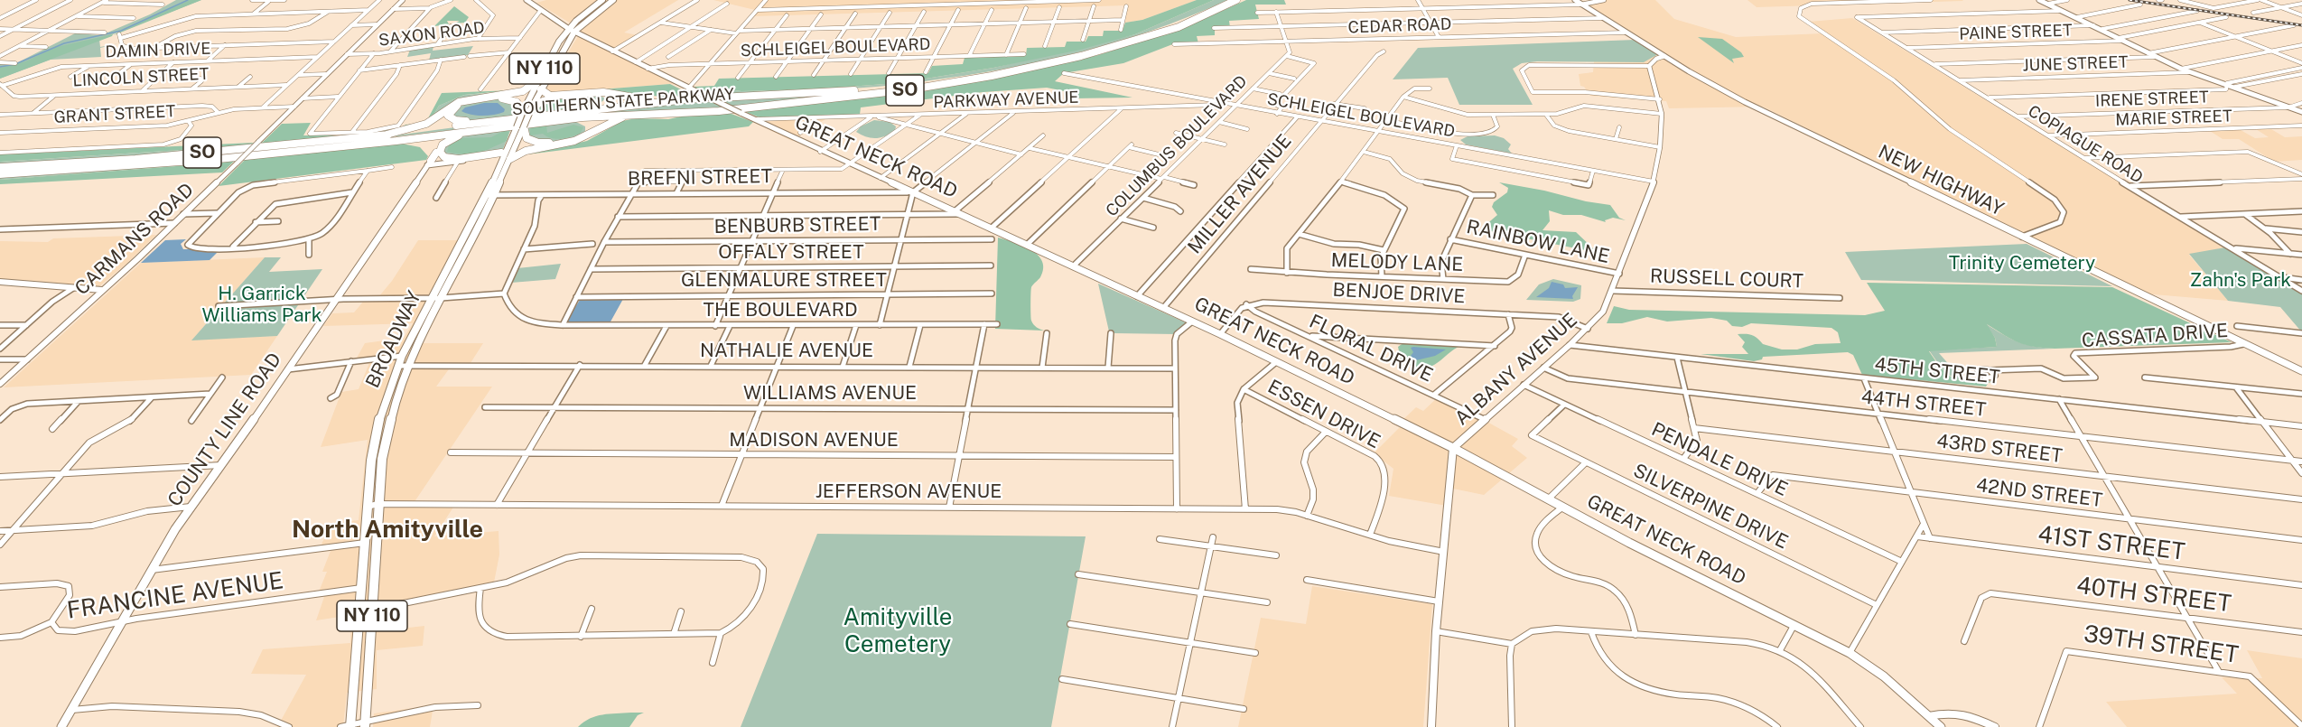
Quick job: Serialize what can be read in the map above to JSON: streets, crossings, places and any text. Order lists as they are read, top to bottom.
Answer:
{
  "streets": {
    "highway": ["SO", "SOUTHERN STATE PARKWAY"],
    "main road": [
      "NY 110",
      "GREAT NECK ROAD",
      "NEW HIGHWAY",
      "BROADWAY",
      "COUNTY LINE ROAD"
    ],
    "street": [
      "CEDAR ROAD",
      "PAINE STREET",
      "SAXON ROAD",
      "SCHLEIGEL BOULEVARD",
      "DAMIN DRIVE",
      "JUNE STREET",
      "LINCOLN STREET",
      "IRENE STREET",
      "PARKWAY AVENUE",
      "GRANT STREET",
      "MARIE STREET",
      "COPIAGUE ROAD",
      "COLUMBUS BOULEVARD",
      "BREFNI STREET",
      "MILLER AVENUE",
      "BENBURB STREET",
      "CARMANS ROAD",
      "RAINBOW LANE",
      "OFFALY STREET",
      "MELODY LANE",
      "RUSSELL COURT",
      "GLENMALURE STREET",
      "BENJOE DRIVE",
      "THE BOULEVARD",
      "CASSATA DRIVE",
      "FLORAL DRIVE",
      "NATHALIE AVENUE",
      "ALBANY AVENUE",
      "45TH STREET",
      "WILLIAMS AVENUE",
      "44TH STREET",
      "ESSEN DRIVE",
      "MADISON AVENUE",
      "43RD STREET",
      "PENDALE DRIVE",
      "JEFFERSON AVENUE",
      "42ND STREET",
      "SILVERPINE DRIVE",
      "41ST STREET",
      "40TH STREET",
      "FRANCINE AVENUE",
      "39TH STREET"
    ]
  },
  "crossings": [
    ["CEDAR ROAD", "NEW HIGHWAY"],
    ["PAINE STREET", "COPIAGUE ROAD"],
    ["SAXON ROAD", "CARMANS ROAD"],
    ["SCHLEIGEL BOULEVARD", "PARKWAY AVENUE"],
    ["SCHLEIGEL BOULEVARD", "COLUMBUS BOULEVARD"],
    ["SCHLEIGEL BOULEVARD", "GREAT NECK ROAD"],
    ["SCHLEIGEL BOULEVARD", "MILLER AVENUE"],
    ["SCHLEIGEL BOULEVARD", "ALBANY AVENUE"],
    ["DAMIN DRIVE", "LINCOLN STREET"],
    ["JUNE STREET", "COPIAGUE ROAD"],
    ["NY 110", "GREAT NECK ROAD"],
    ["NY 110", "BROADWAY"],
    ["IRENE STREET", "COPIAGUE ROAD"],
    ["PARKWAY AVENUE", "GREAT NECK ROAD"],
    ["GRANT STREET", "CARMANS ROAD"],
    ["MARIE STREET", "COPIAGUE ROAD"],
    ["COLUMBUS BOULEVARD", "GREAT NECK ROAD"],
    ["GREAT NECK ROAD", "BREFNI STREET"],
    ["GREAT NECK ROAD", "MILLER AVENUE"],
    ["GREAT NECK ROAD", "BROADWAY"],
    ["GREAT NECK ROAD", "ALBANY AVENUE"],
    ["BREFNI STREET", "BROADWAY"],
    ["NEW HIGHWAY", "CASSATA DRIVE"],
    ["RAINBOW LANE", "MELODY LANE"],
    ["RAINBOW LANE", "ALBANY AVENUE"],
    ["RUSSELL COURT", "ALBANY AVENUE"],
    ["BENJOE DRIVE", "FLORAL DRIVE"],
    ["BENJOE DRIVE", "ALBANY AVENUE"],
    ["BROADWAY", "NATHALIE AVENUE"],
    ["BROADWAY", "JEFFERSON AVENUE"],
    ["BROADWAY", "FRANCINE AVENUE"],
    ["FLORAL DRIVE", "ALBANY AVENUE"],
    ["ALBANY AVENUE", "45TH STREET"],
    ["ALBANY AVENUE", "44TH STREET"],
    ["ALBANY AVENUE", "PENDALE DRIVE"],
    ["ALBANY AVENUE", "JEFFERSON AVENUE"],
    ["ESSEN DRIVE", "JEFFERSON AVENUE"],
    ["COUNTY LINE ROAD", "FRANCINE AVENUE"],
    ["PENDALE DRIVE", "42ND STREET"],
    ["PENDALE DRIVE", "SILVERPINE DRIVE"]
  ],
  "districts": ["North Amityville"],
  "parks": [
    "Trinity Cemetery",
    "Zahn's Park",
    "H. Garrick Williams Park",
    "Amityville Cemetery"
  ]
}
